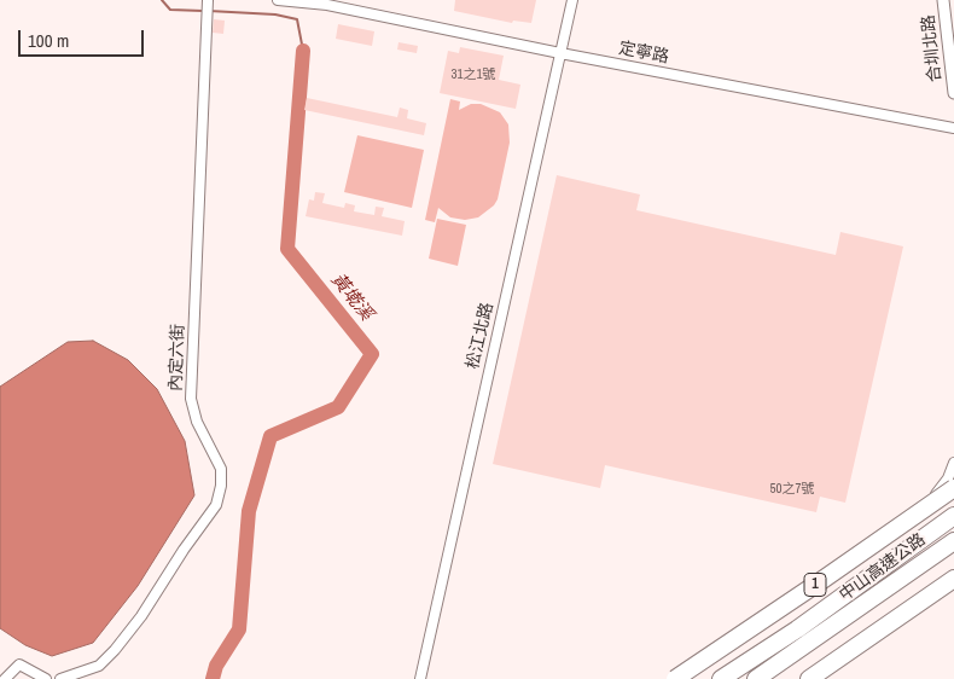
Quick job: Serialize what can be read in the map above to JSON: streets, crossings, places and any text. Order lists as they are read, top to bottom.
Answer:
{
  "streets": {
    "highway": ["中山高速公路", "1"],
    "street": [
      "合圳北路",
      "定寧路",
      "松江北路",
      "內定六街"
    ]
  },
  "crossings": [
    ["定寧路", "松江北路"]
  ],
  "water": ["黃墘溪"],
  "house_numbers": ["31之1號", "50之7號"],
  "scale_bar": "100 m"
}
